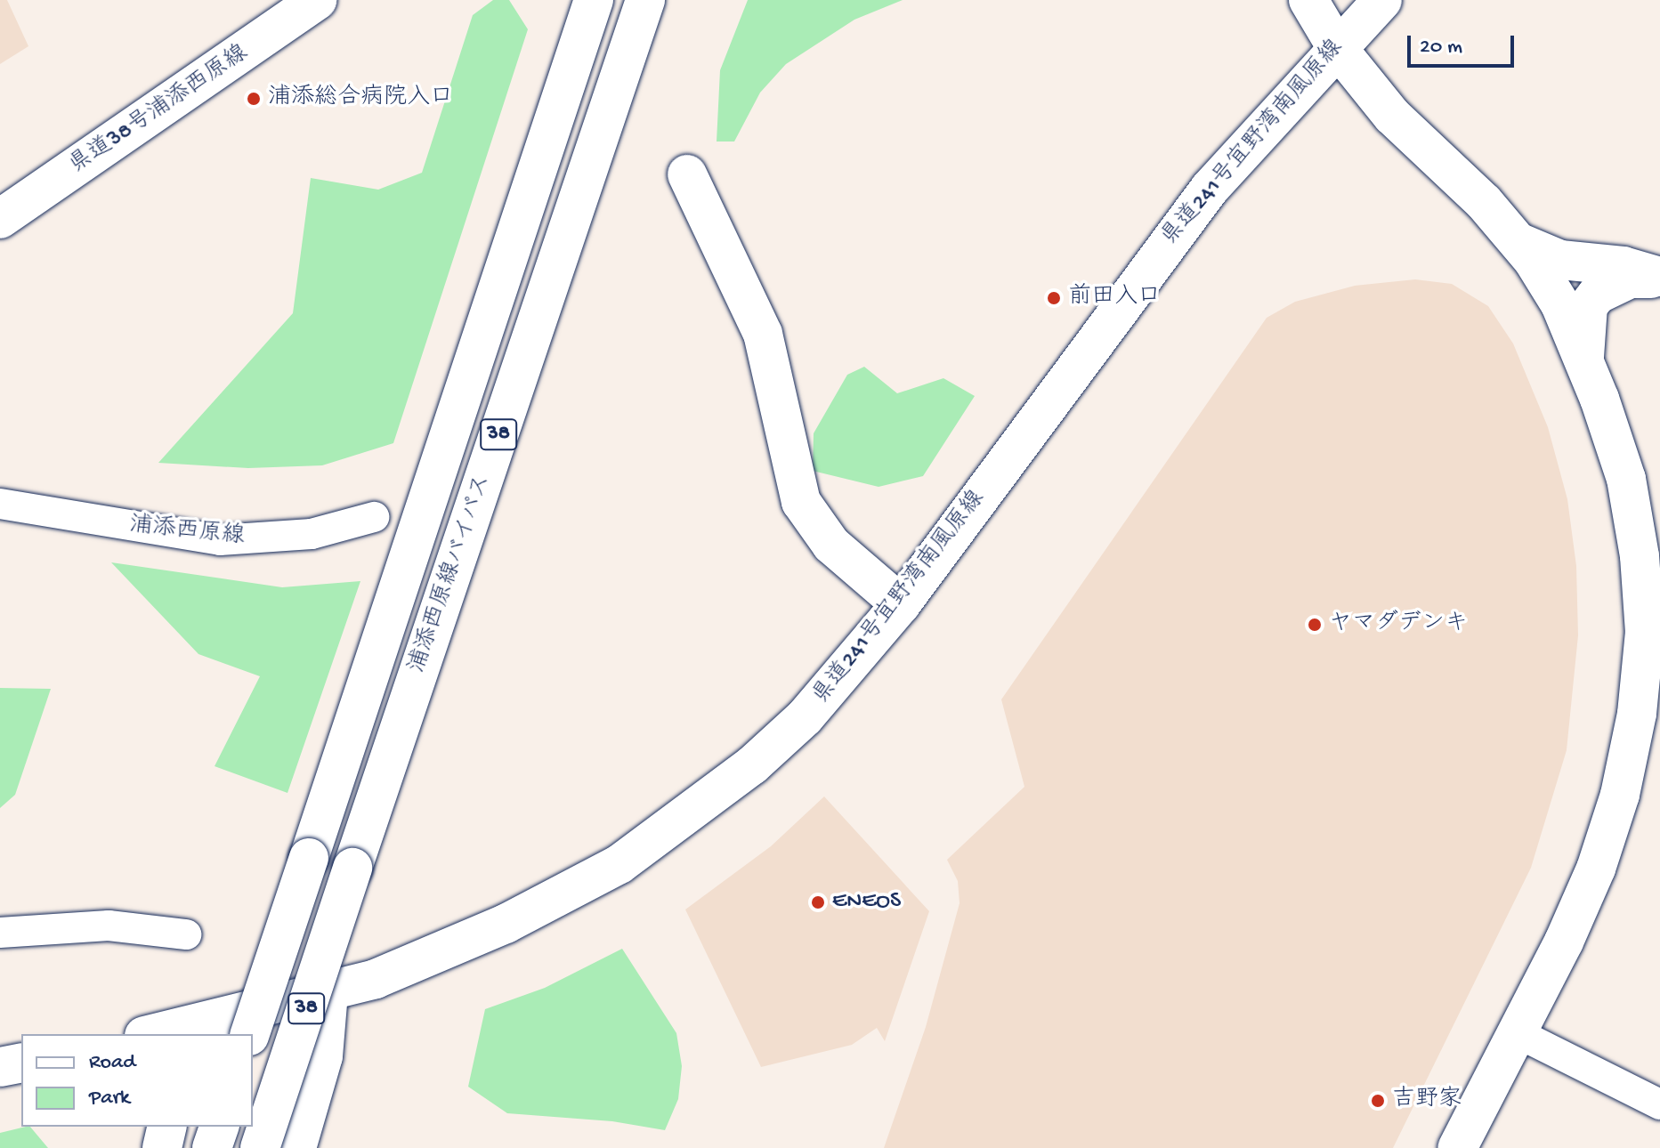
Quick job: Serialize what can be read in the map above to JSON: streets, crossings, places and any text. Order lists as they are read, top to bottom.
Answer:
{
  "streets": {
    "main road": [
      "県道38号浦添西原線",
      "県道241号宜野湾南風原線",
      "38",
      "浦添西原線バイパス"
    ],
    "street": ["浦添西原線"]
  },
  "places": [
    "浦添総合病院入口",
    "前田入口",
    "ヤマダデンキ",
    "ENEOS",
    "吉野家"
  ],
  "legend": ["Road", "Park"],
  "scale_bar": "20 m"
}
